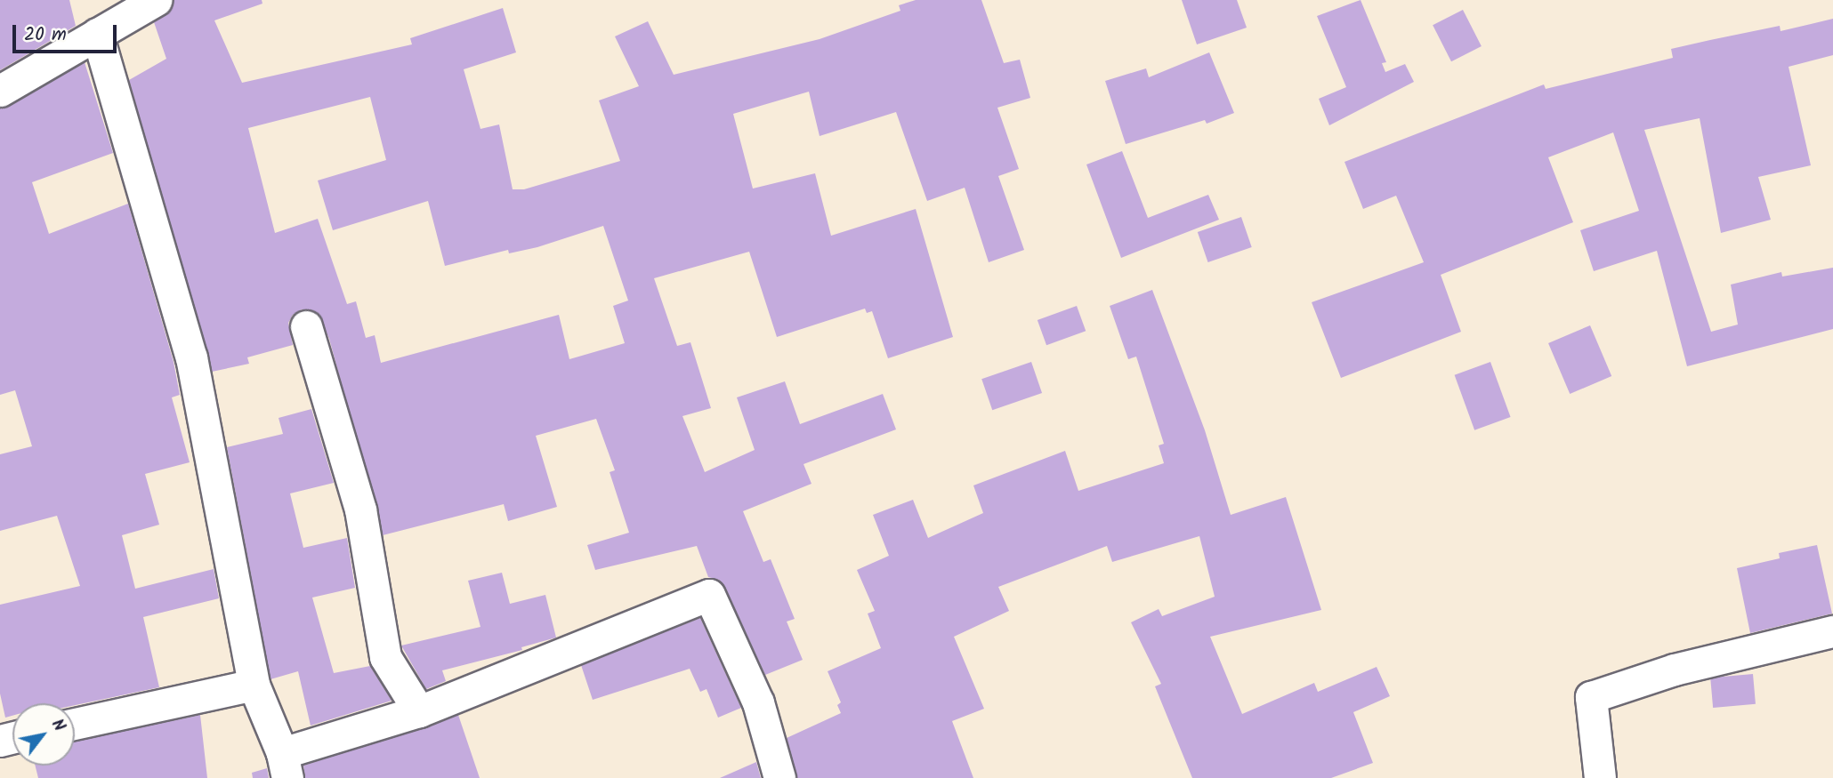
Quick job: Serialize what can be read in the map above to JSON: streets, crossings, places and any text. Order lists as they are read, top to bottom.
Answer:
{
  "scale_bar": "20 m",
  "north": "top right"
}
